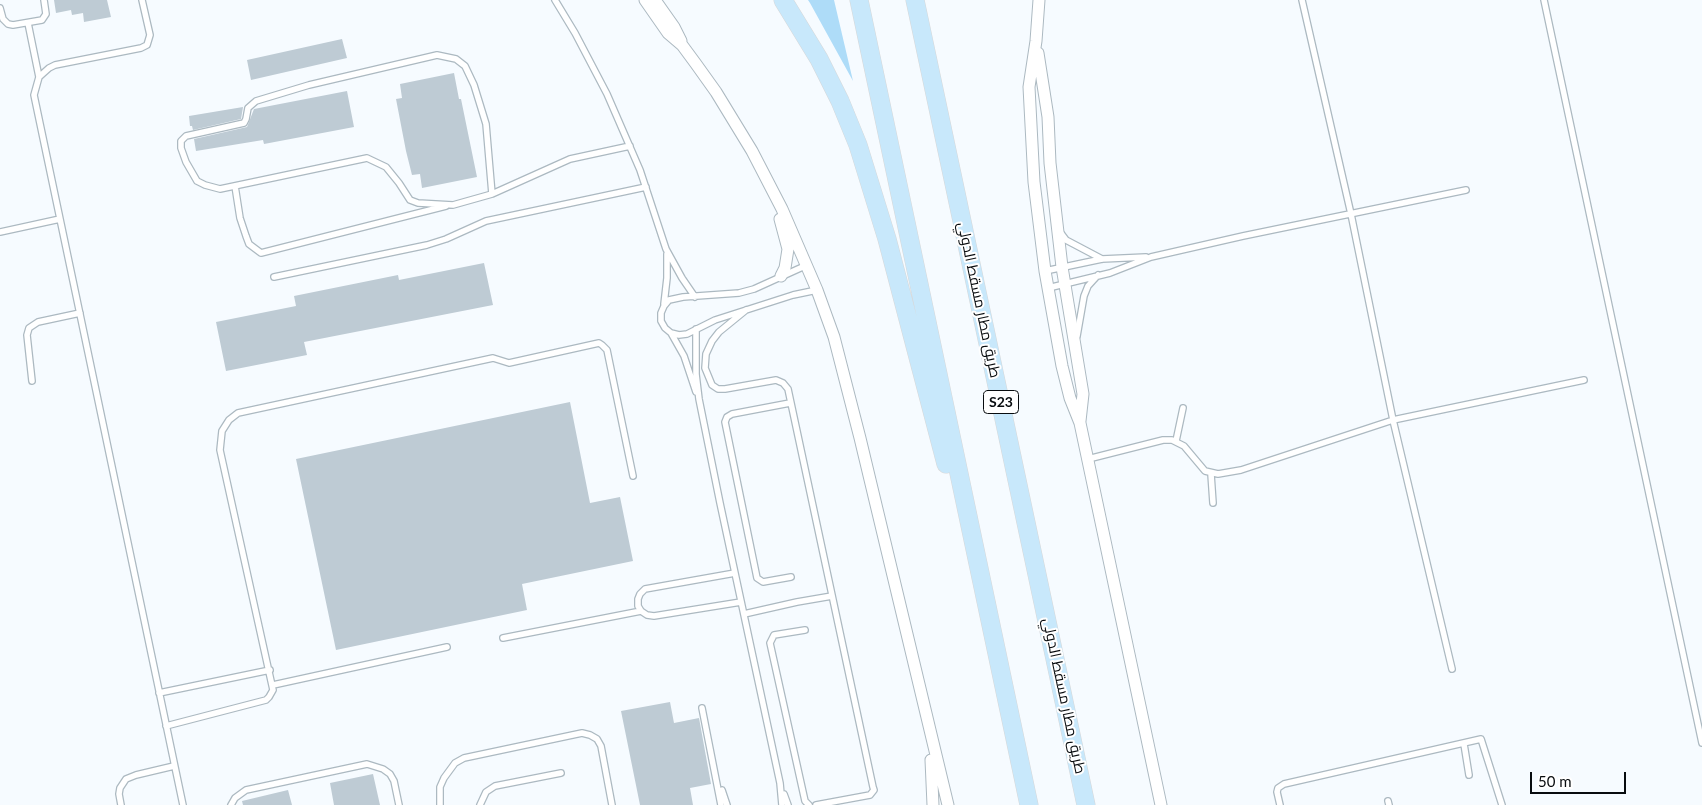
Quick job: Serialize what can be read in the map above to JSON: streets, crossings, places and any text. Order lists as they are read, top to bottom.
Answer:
{
  "streets": {
    "main road": ["طريق مطار مسقط الدولي", "S23"]
  },
  "scale_bar": "50 m"
}
